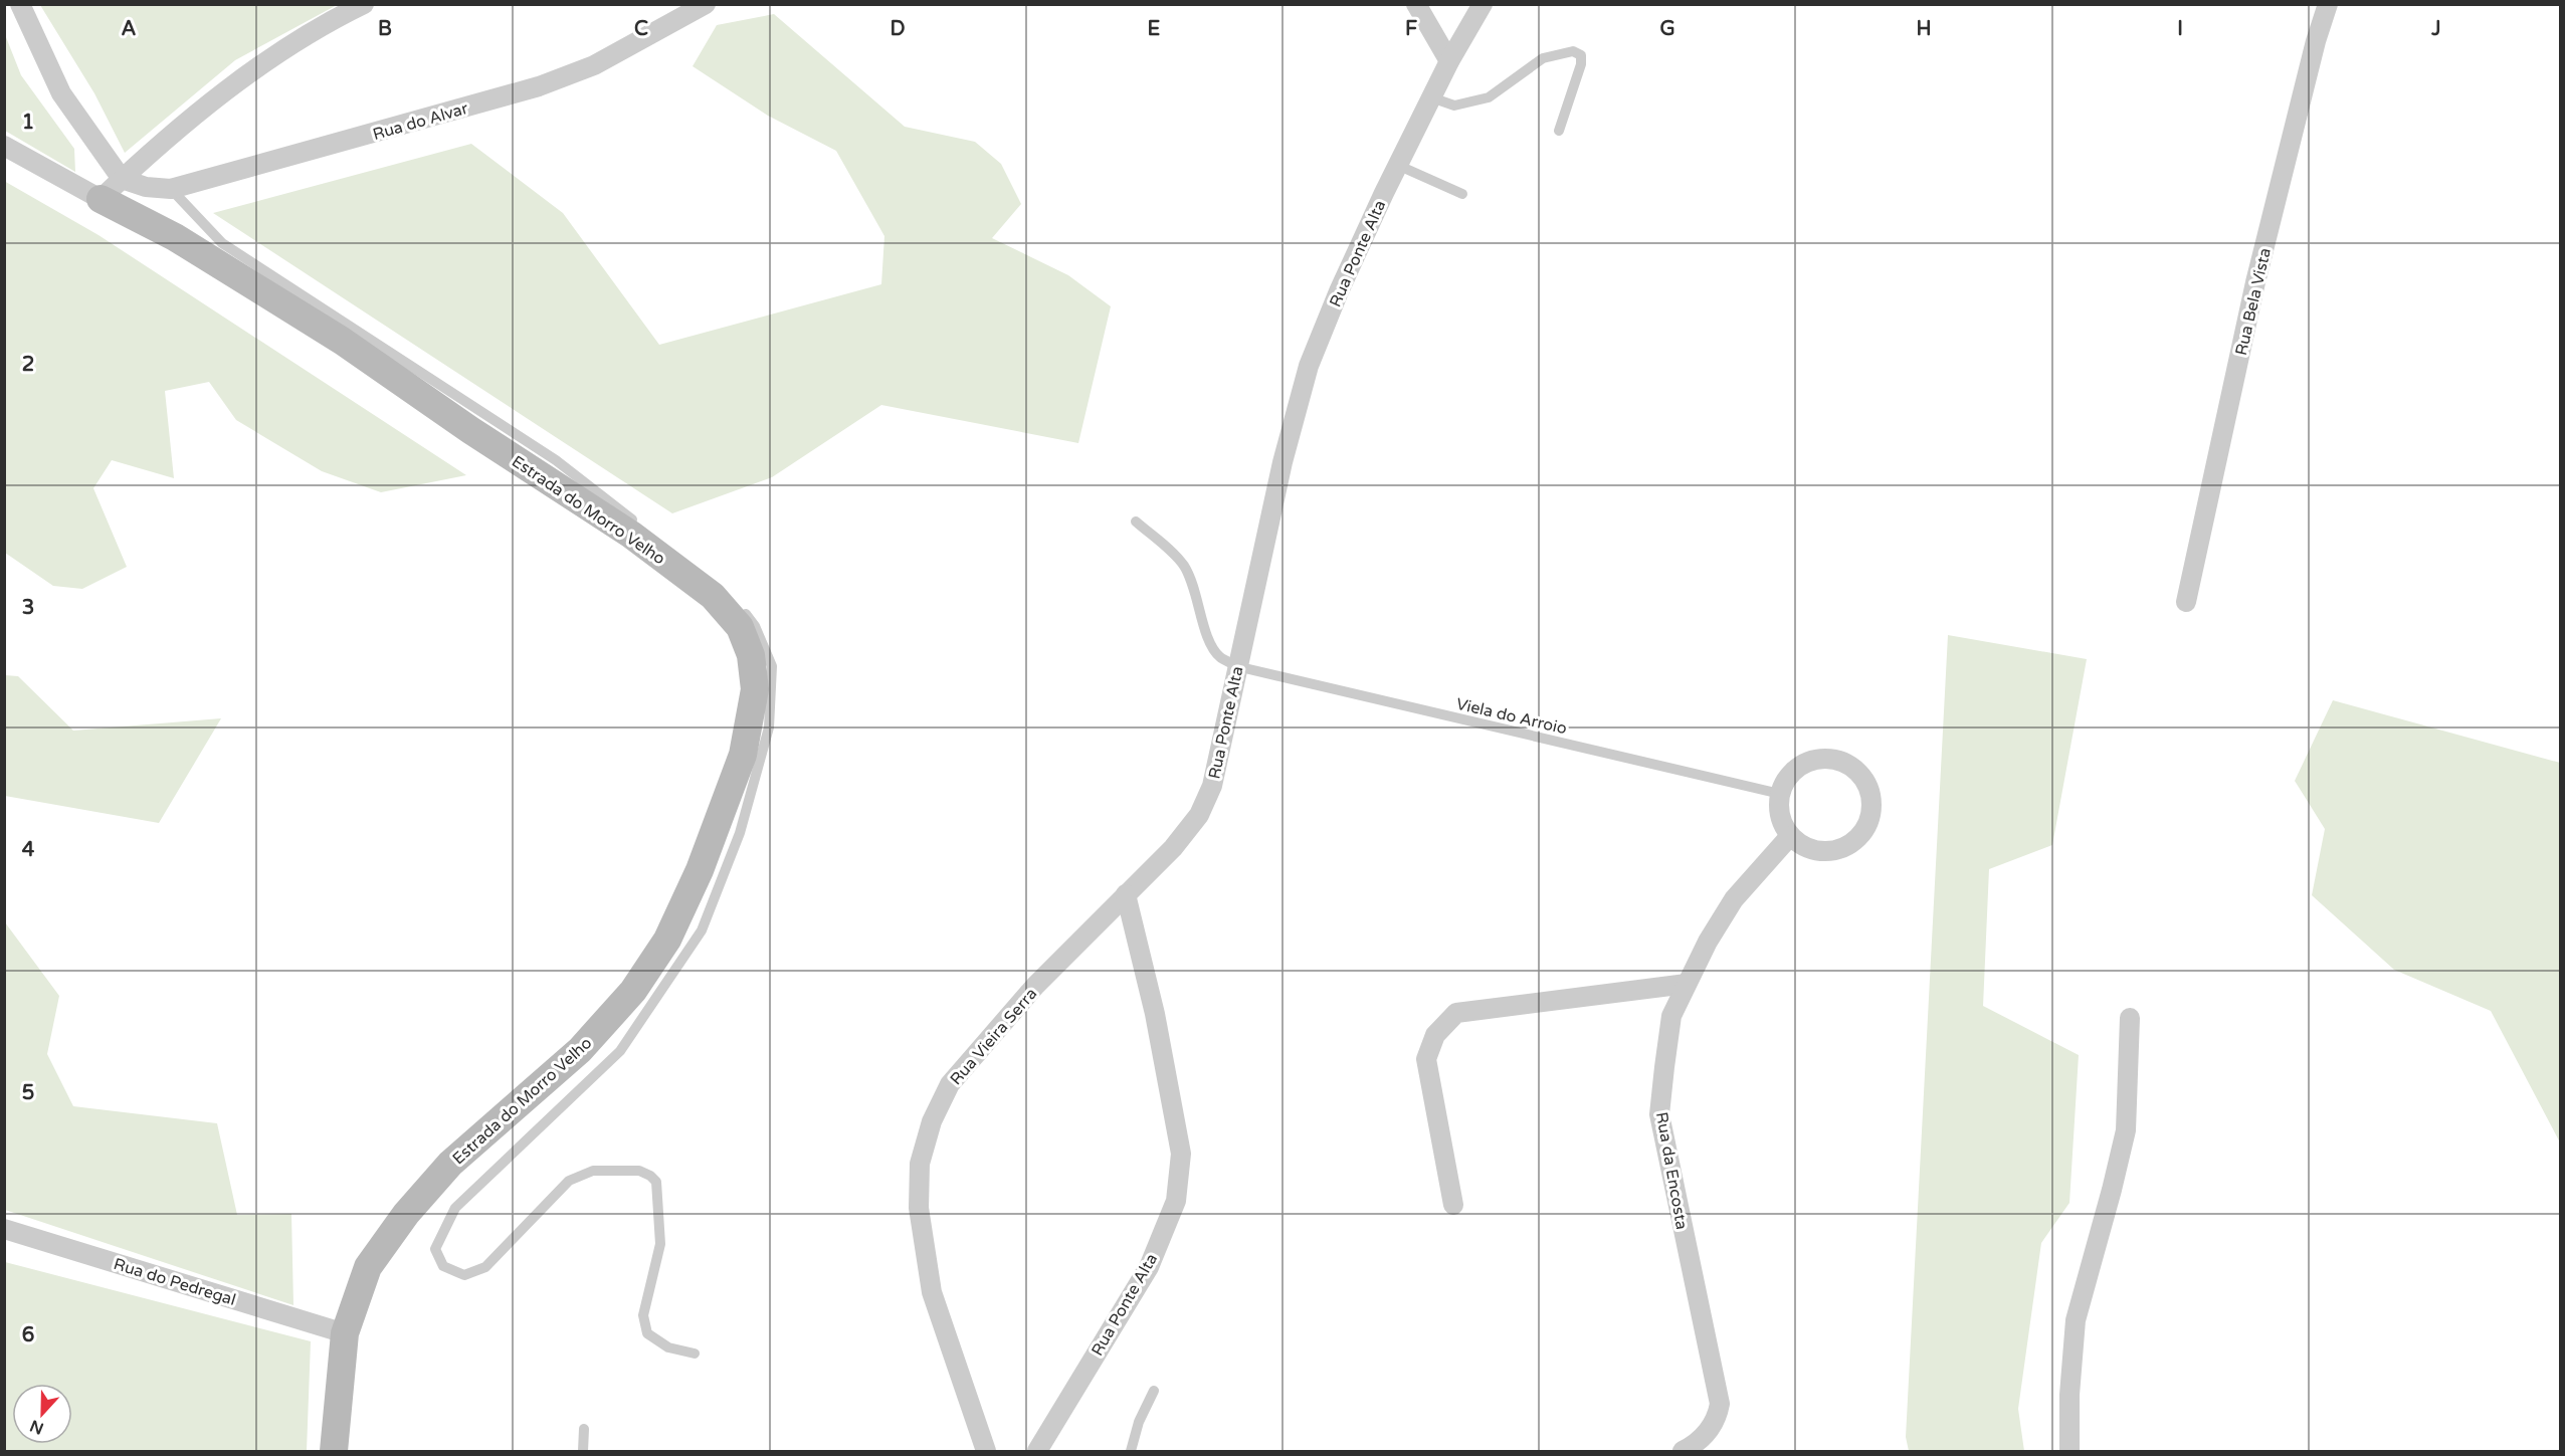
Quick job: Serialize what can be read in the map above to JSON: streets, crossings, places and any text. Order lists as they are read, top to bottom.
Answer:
{
  "streets": {
    "street": [
      "Rua do Alvar",
      "Rua Ponte Alta",
      "Rua Bela Vista",
      "Estrada do Morro Velho",
      "Rua Vieira Serra",
      "Rua da Encosta",
      "Rua do Pedregal"
    ],
    "lane": ["Viela do Arroio"]
  },
  "crossings": [
    ["Rua Ponte Alta", "Viela do Arroio"],
    ["Rua Ponte Alta", "Rua Vieira Serra"],
    ["Estrada do Morro Velho", "Rua do Pedregal"],
    ["Viela do Arroio", "Rua da Encosta"]
  ],
  "north": "bottom",
  "grid": {
    "columns": [
      "A",
      "B",
      "C",
      "D",
      "E",
      "F",
      "G",
      "H",
      "I",
      "J"
    ],
    "rows": [
      "1",
      "2",
      "3",
      "4",
      "5",
      "6"
    ]
  }
}
